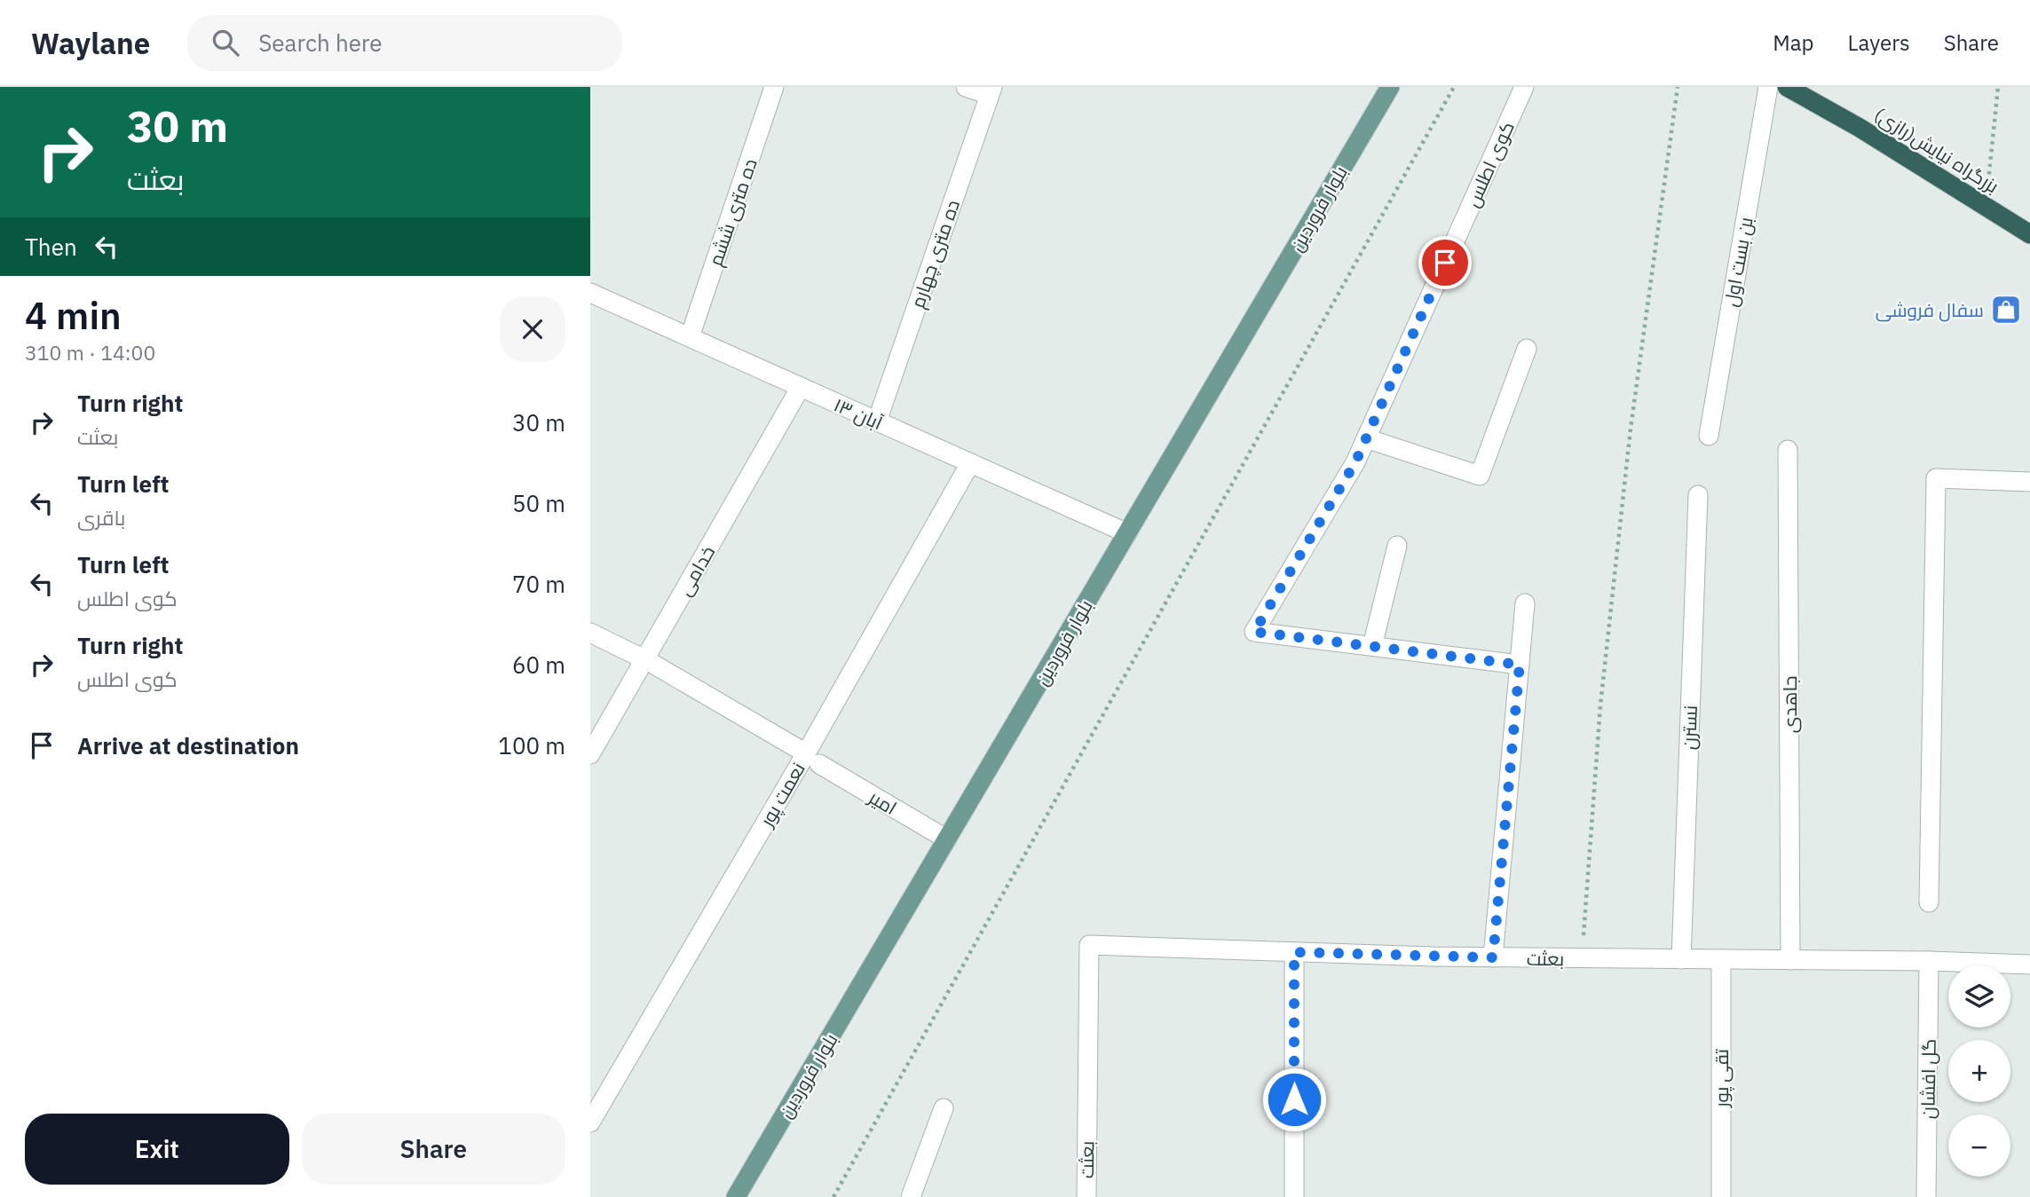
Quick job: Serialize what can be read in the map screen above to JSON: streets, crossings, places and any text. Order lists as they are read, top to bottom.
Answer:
{
  "streets": {
    "highway": ["بزرگراه نیایش(رازی)"],
    "main road": ["بلوار فروردین"],
    "street": [
      "کوی اطلس",
      "ده متری ششم",
      "ده متری چهارم",
      "بن بست اول",
      "۱۳ آبان",
      "خدامی",
      "جاهدی",
      "نسترن",
      "نعمت پور",
      "امیر",
      "بعثت",
      "تقی پور",
      "گل افشان"
    ]
  },
  "crossings": [
    ["بلوار فروردین", "۱۳ آبان"],
    ["بلوار فروردین", "امیر"],
    ["ده متری ششم", "۱۳ آبان"],
    ["ده متری چهارم", "۱۳ آبان"],
    ["۱۳ آبان", "خدامی"],
    ["۱۳ آبان", "نعمت پور"],
    ["خدامی", "امیر"],
    ["جاهدی", "بعثت"],
    ["نسترن", "بعثت"],
    ["نعمت پور", "امیر"],
    ["بعثت", "تقی پور"],
    ["بعثت", "گل افشان"]
  ],
  "places": {
    "shop": ["سفال فروشی"]
  },
  "page": {
    "header": "Waylane",
    "search": "Search here",
    "nav": ["Map", "Layers", "Share"],
    "turn": ["30 m", "بعثت"],
    "then": "Then",
    "heading": ["4 min", "310 m · 14:00"],
    "list": [
      {
        "name": "Turn right",
        "note": "بعثت",
        "value": "30 m"
      },
      {
        "name": "Turn left",
        "note": "باقری",
        "value": "50 m"
      },
      {
        "name": "Turn left",
        "note": "کوی اطلس",
        "value": "70 m"
      },
      {
        "name": "Turn right",
        "note": "کوی اطلس",
        "value": "60 m"
      },
      {
        "name": "Arrive at destination",
        "value": "100 m"
      }
    ],
    "map_buttons": ["+", "−"],
    "buttons": ["Exit", "Share"]
  }
}
